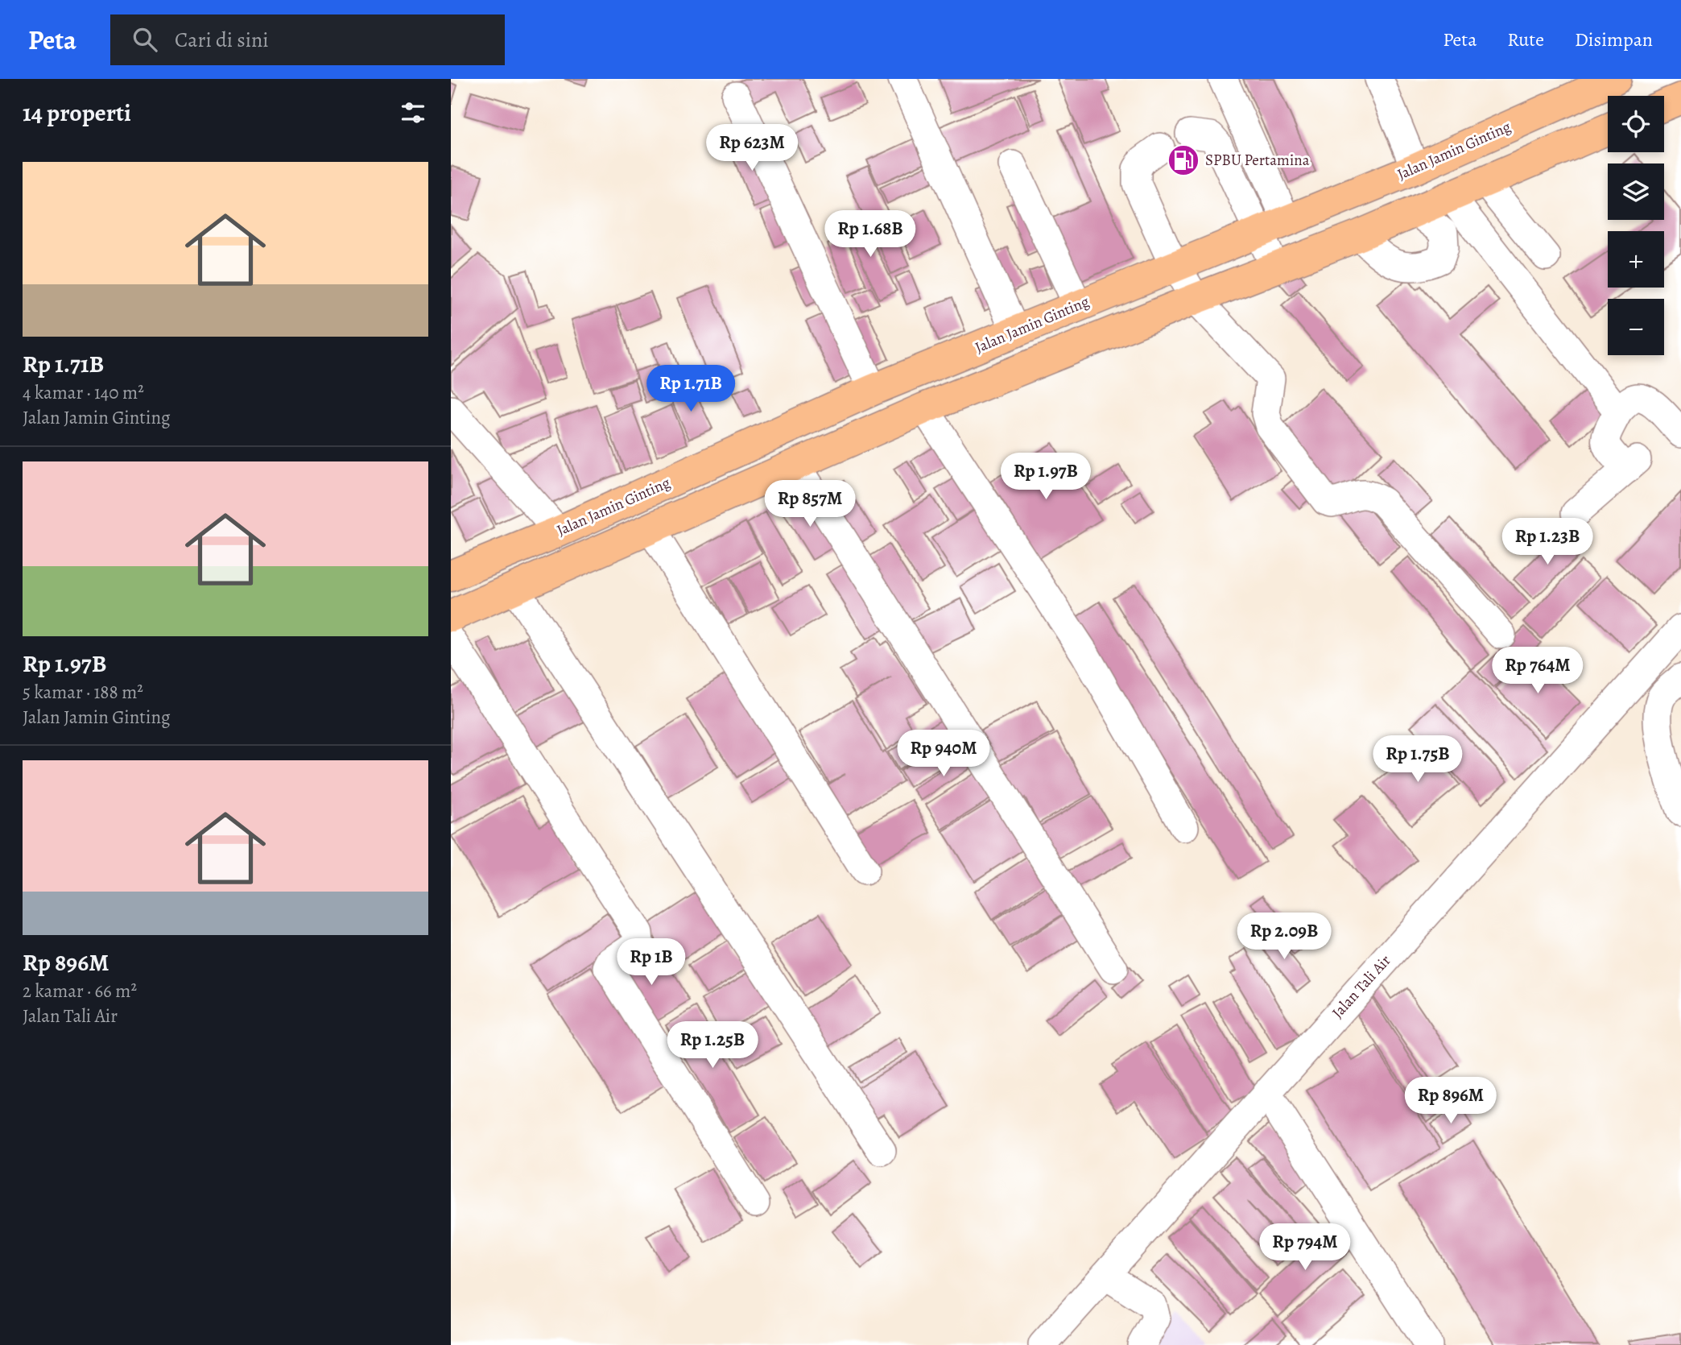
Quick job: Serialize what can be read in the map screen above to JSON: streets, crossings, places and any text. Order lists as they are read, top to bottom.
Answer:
{
  "streets": {
    "highway": ["Jalan Jamin Ginting"],
    "street": ["Jalan Tali Air"]
  },
  "places": {
    "fuel station": ["SPBU Pertamina"]
  },
  "page": {
    "header": "Peta",
    "search": "Cari di sini",
    "nav": ["Peta", "Rute", "Disimpan"],
    "heading": "14 properti",
    "map_buttons": ["+", "−"],
    "price": [
      "Rp 623M",
      "Rp 1.68B",
      "Rp 1.71B",
      "Rp 1.97B",
      "Rp 857M",
      "Rp 1.23B",
      "Rp 764M",
      "Rp 940M",
      "Rp 1.75B",
      "Rp 2.09B",
      "Rp 1B",
      "Rp 1.25B",
      "Rp 896M",
      "Rp 794M"
    ],
    "list": [
      {
        "name": "Rp 1.71B",
        "note": "4 kamar · 140 m² · Jalan Jamin Ginting"
      },
      {
        "name": "Rp 1.97B",
        "note": "5 kamar · 188 m² · Jalan Jamin Ginting"
      },
      {
        "name": "Rp 896M",
        "note": "2 kamar · 66 m² · Jalan Tali Air"
      }
    ]
  }
}
